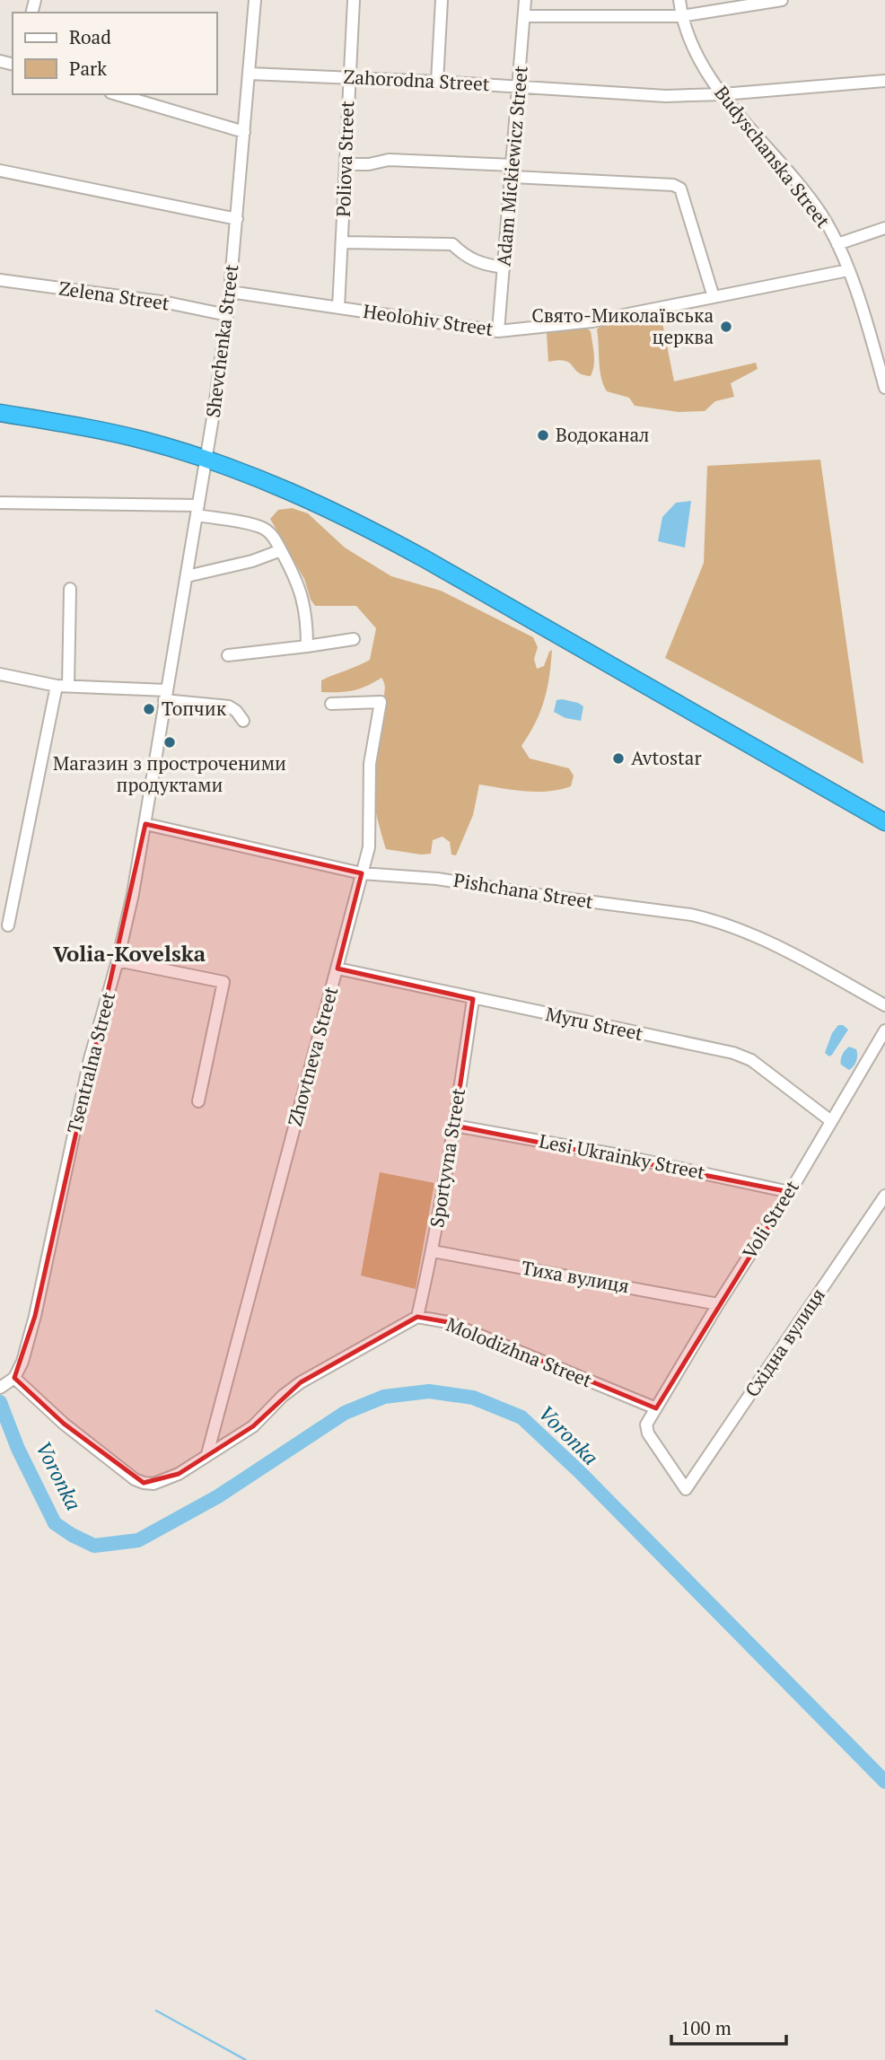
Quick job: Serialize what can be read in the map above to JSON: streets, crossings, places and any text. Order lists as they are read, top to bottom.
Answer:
{
  "streets": {
    "street": [
      "Zahorodna Street",
      "Budyschanska Street",
      "Poliova Street",
      "Adam Mickiewicz Street",
      "Zelena Street",
      "Heolohiv Street",
      "Shevchenka Street",
      "Pishchana Street",
      "Myru Street",
      "Zhovtneva Street",
      "Tsentralna Street",
      "Lesi Ukrainky Street",
      "Sportyvna Street",
      "Voli Street",
      "Тиха вулиця",
      "Східна вулиця",
      "Molodizhna Street"
    ]
  },
  "crossings": [
    ["Zahorodna Street", "Budyschanska Street"],
    ["Zahorodna Street", "Poliova Street"],
    ["Zahorodna Street", "Adam Mickiewicz Street"],
    ["Zahorodna Street", "Shevchenka Street"],
    ["Budyschanska Street", "Heolohiv Street"],
    ["Poliova Street", "Adam Mickiewicz Street"],
    ["Poliova Street", "Heolohiv Street"],
    ["Adam Mickiewicz Street", "Heolohiv Street"],
    ["Zelena Street", "Shevchenka Street"],
    ["Heolohiv Street", "Shevchenka Street"],
    ["Shevchenka Street", "Tsentralna Street"],
    ["Pishchana Street", "Zhovtneva Street"],
    ["Pishchana Street", "Tsentralna Street"],
    ["Myru Street", "Zhovtneva Street"],
    ["Myru Street", "Sportyvna Street"],
    ["Myru Street", "Voli Street"],
    ["Lesi Ukrainky Street", "Sportyvna Street"],
    ["Lesi Ukrainky Street", "Voli Street"],
    ["Sportyvna Street", "Тиха вулиця"],
    ["Sportyvna Street", "Molodizhna Street"],
    ["Voli Street", "Тиха вулиця"],
    ["Voli Street", "Східна вулиця"],
    ["Voli Street", "Molodizhna Street"]
  ],
  "districts": ["Volia-Kovelska"],
  "water": ["Voronka"],
  "places": [
    "Свято-Миколаївська церква",
    "Водоканал",
    "Топчик",
    "Магазин з простроченими продуктами",
    "Avtostar"
  ],
  "legend": ["Road", "Park"],
  "scale_bar": "100 m"
}
